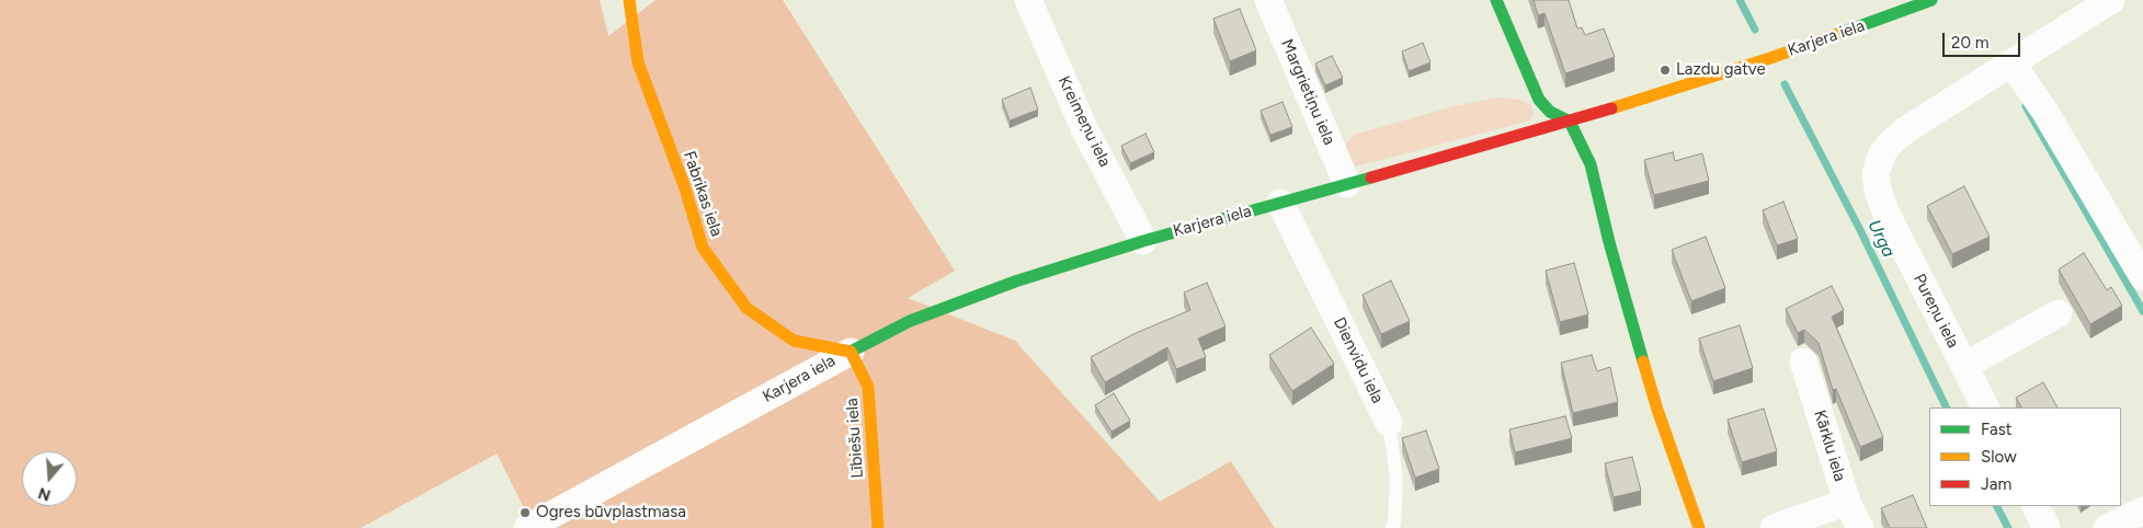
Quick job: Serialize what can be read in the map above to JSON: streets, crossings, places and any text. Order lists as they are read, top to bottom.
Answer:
{
  "streets": {
    "street": [
      "Karjera iela",
      "Margrietiņu iela",
      "Kreimeņu iela",
      "Fabrikas iela",
      "Pureņu iela",
      "Dienvidu iela",
      "Lībiešu iela",
      "Kārklu iela"
    ]
  },
  "crossings": [
    ["Karjera iela", "Margrietiņu iela"],
    ["Karjera iela", "Kreimeņu iela"],
    ["Karjera iela", "Fabrikas iela"],
    ["Karjera iela", "Dienvidu iela"],
    ["Karjera iela", "Lībiešu iela"],
    ["Fabrikas iela", "Lībiešu iela"]
  ],
  "water": ["Urga"],
  "places": ["Lazdu gatve", "Ogres būvplastmasa"],
  "legend": ["Fast", "Slow", "Jam"],
  "scale_bar": "20 m",
  "north": "bottom"
}
